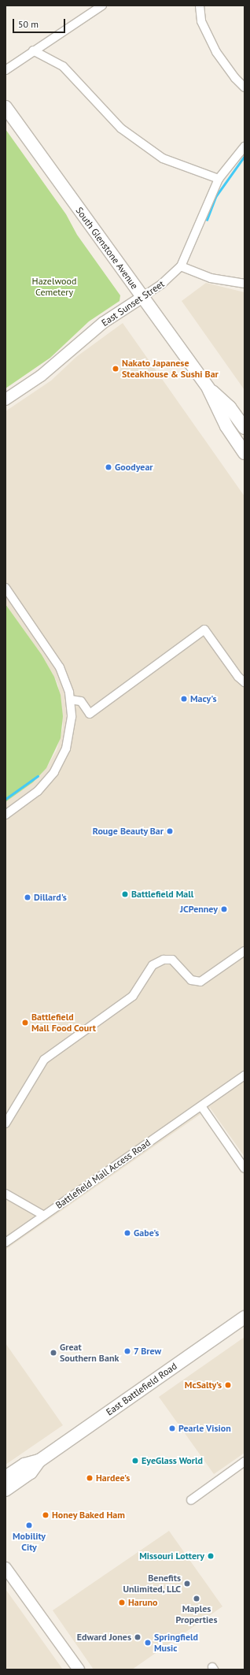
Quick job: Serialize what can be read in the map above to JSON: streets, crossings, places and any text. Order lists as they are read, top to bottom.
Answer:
{
  "streets": {
    "main road": ["South Glenstone Avenue", "East Sunset Street", "East Battlefield Road"],
    "street": ["Battlefield Mall Access Road"]
  },
  "crossings": [
    ["South Glenstone Avenue", "East Sunset Street"]
  ],
  "parks": ["Hazelwood Cemetery"],
  "places": [
    "Nakato Japanese Steakhouse & Sushi Bar",
    "Goodyear",
    "Macy's",
    "Rouge Beauty Bar",
    "Battlefield Mall",
    "Dillard's",
    "JCPenney",
    "Battlefield Mall Food Court",
    "Gabe's",
    "7 Brew",
    "Great Southern Bank",
    "McSalty’s",
    "Pearle Vision",
    "EyeGlass World",
    "Hardee's",
    "Honey Baked Ham",
    "Mobility City",
    "Missouri Lottery",
    "Benefits Unlimited, LLC",
    "Maples Properties",
    "Haruno",
    "Edward Jones",
    "Springfield Music"
  ],
  "scale_bar": "50 m"
}
